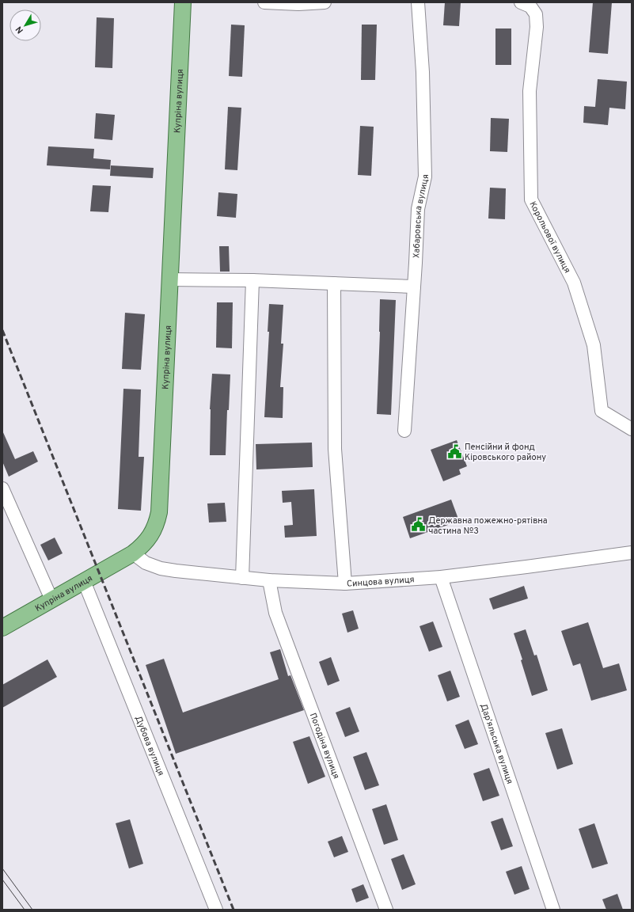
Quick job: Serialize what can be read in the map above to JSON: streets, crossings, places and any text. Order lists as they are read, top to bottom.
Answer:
{
  "streets": {
    "main road": ["Купріна вулиця"],
    "street": [
      "Хабаровська вулиця",
      "Корольової вулиця",
      "Синцова вулиця",
      "Дар’яльська вулиця",
      "Дубова вулиця",
      "Погодіна вулиця"
    ]
  },
  "crossings": [
    ["Купріна вулиця", "Синцова вулиця"],
    ["Купріна вулиця", "Дубова вулиця"],
    ["Синцова вулиця", "Дар’яльська вулиця"],
    ["Синцова вулиця", "Погодіна вулиця"]
  ],
  "places": {
    "public building": ["Пенсійни й фонд Кіровського району", "Державна пожежно-рятівна частина №3"]
  },
  "north": "bottom left"
}
